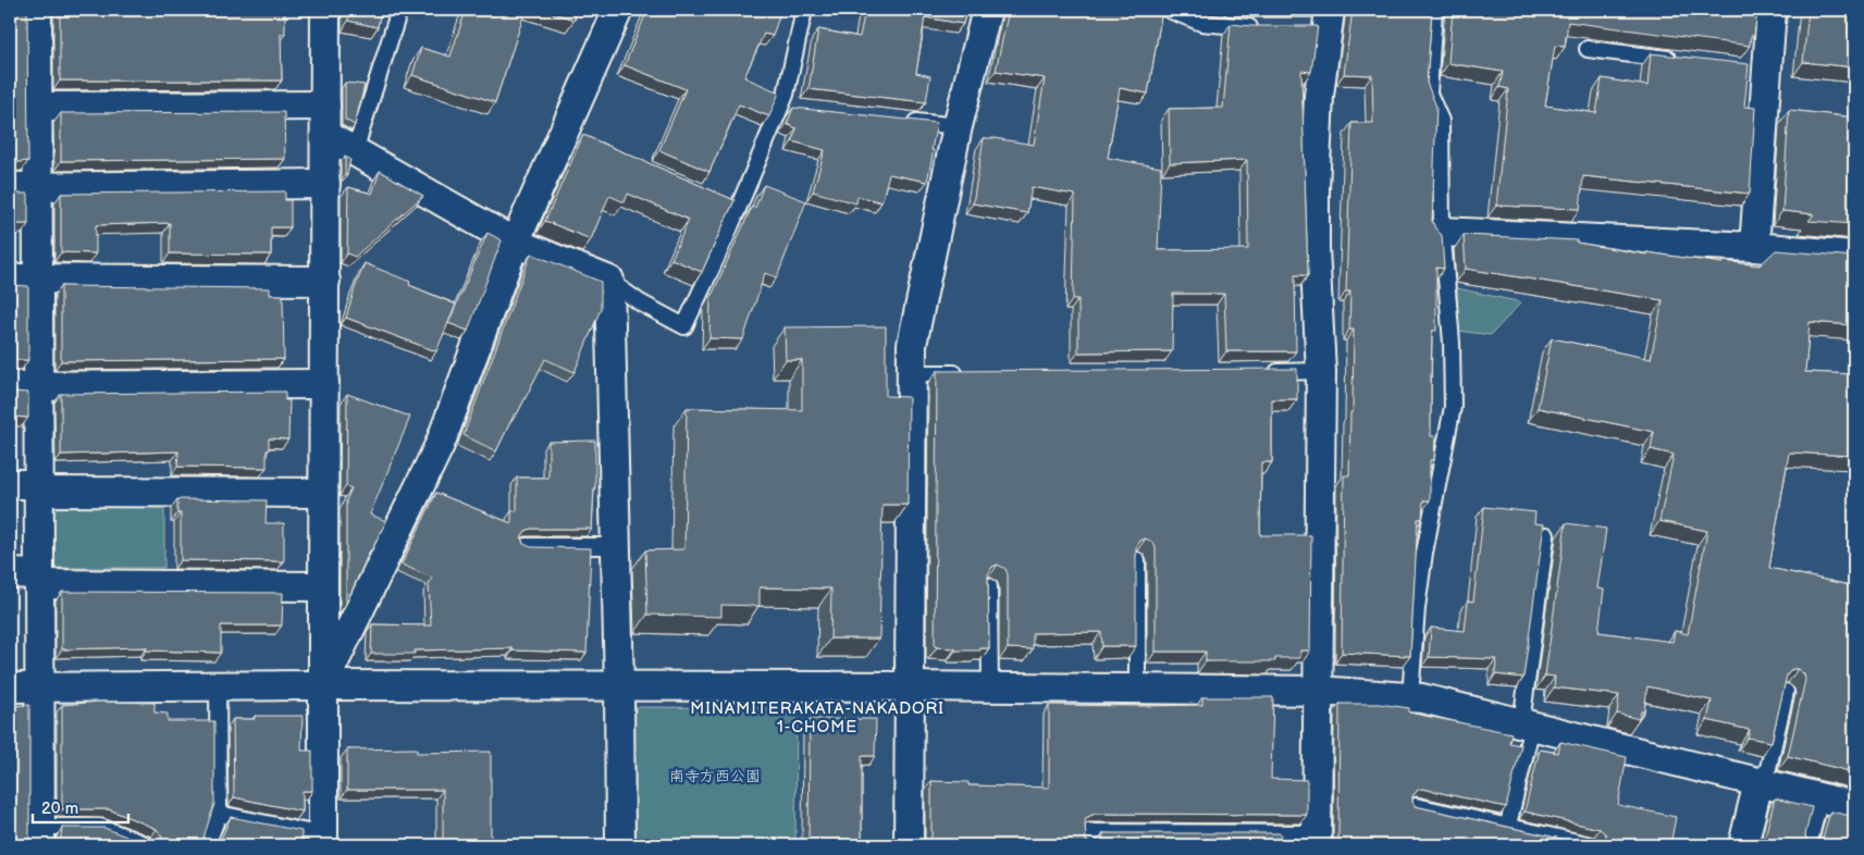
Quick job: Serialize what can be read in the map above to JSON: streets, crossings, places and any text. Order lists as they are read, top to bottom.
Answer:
{
  "districts": ["MINAMITERAKATA-NAKADORI 1-CHOME"],
  "parks": ["南寺方西公園"],
  "scale_bar": "20 m"
}
